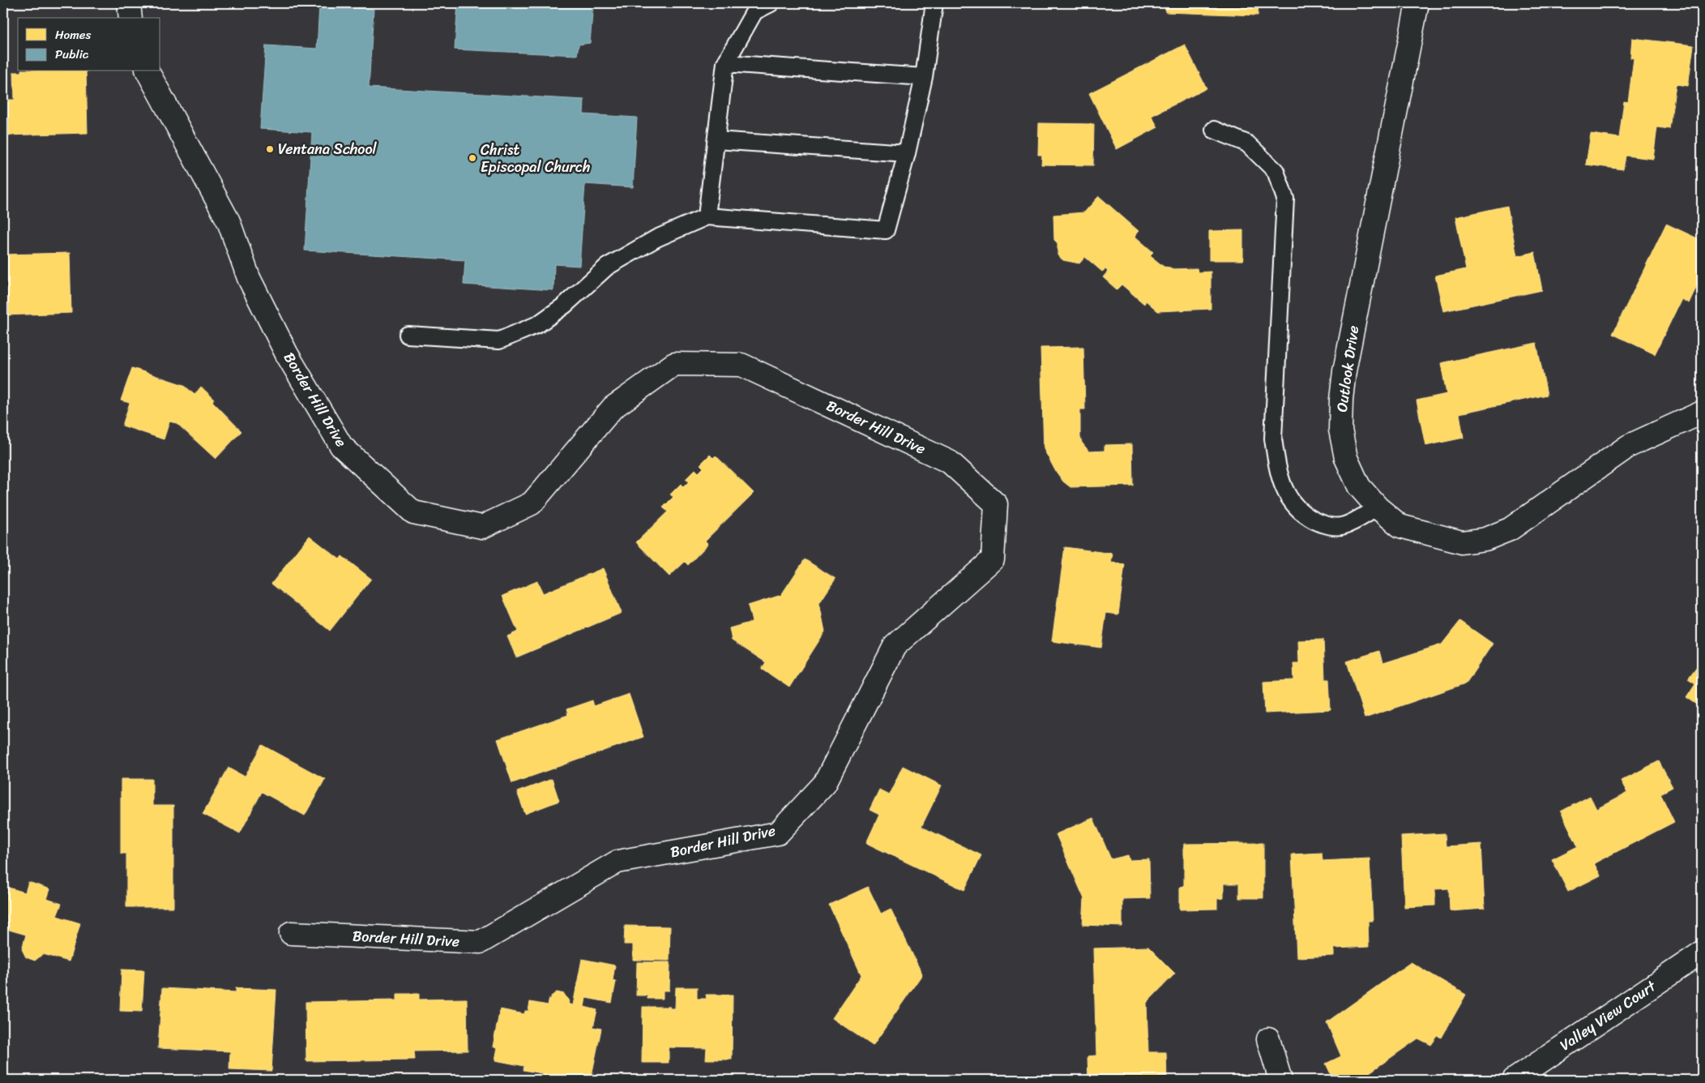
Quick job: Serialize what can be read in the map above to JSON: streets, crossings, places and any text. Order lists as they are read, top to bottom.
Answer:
{
  "streets": {
    "street": ["Outlook Drive", "Border Hill Drive", "Valley View Court"]
  },
  "places": ["Ventana School", "Christ Episcopal Church"],
  "legend": ["Homes", "Public"]
}
